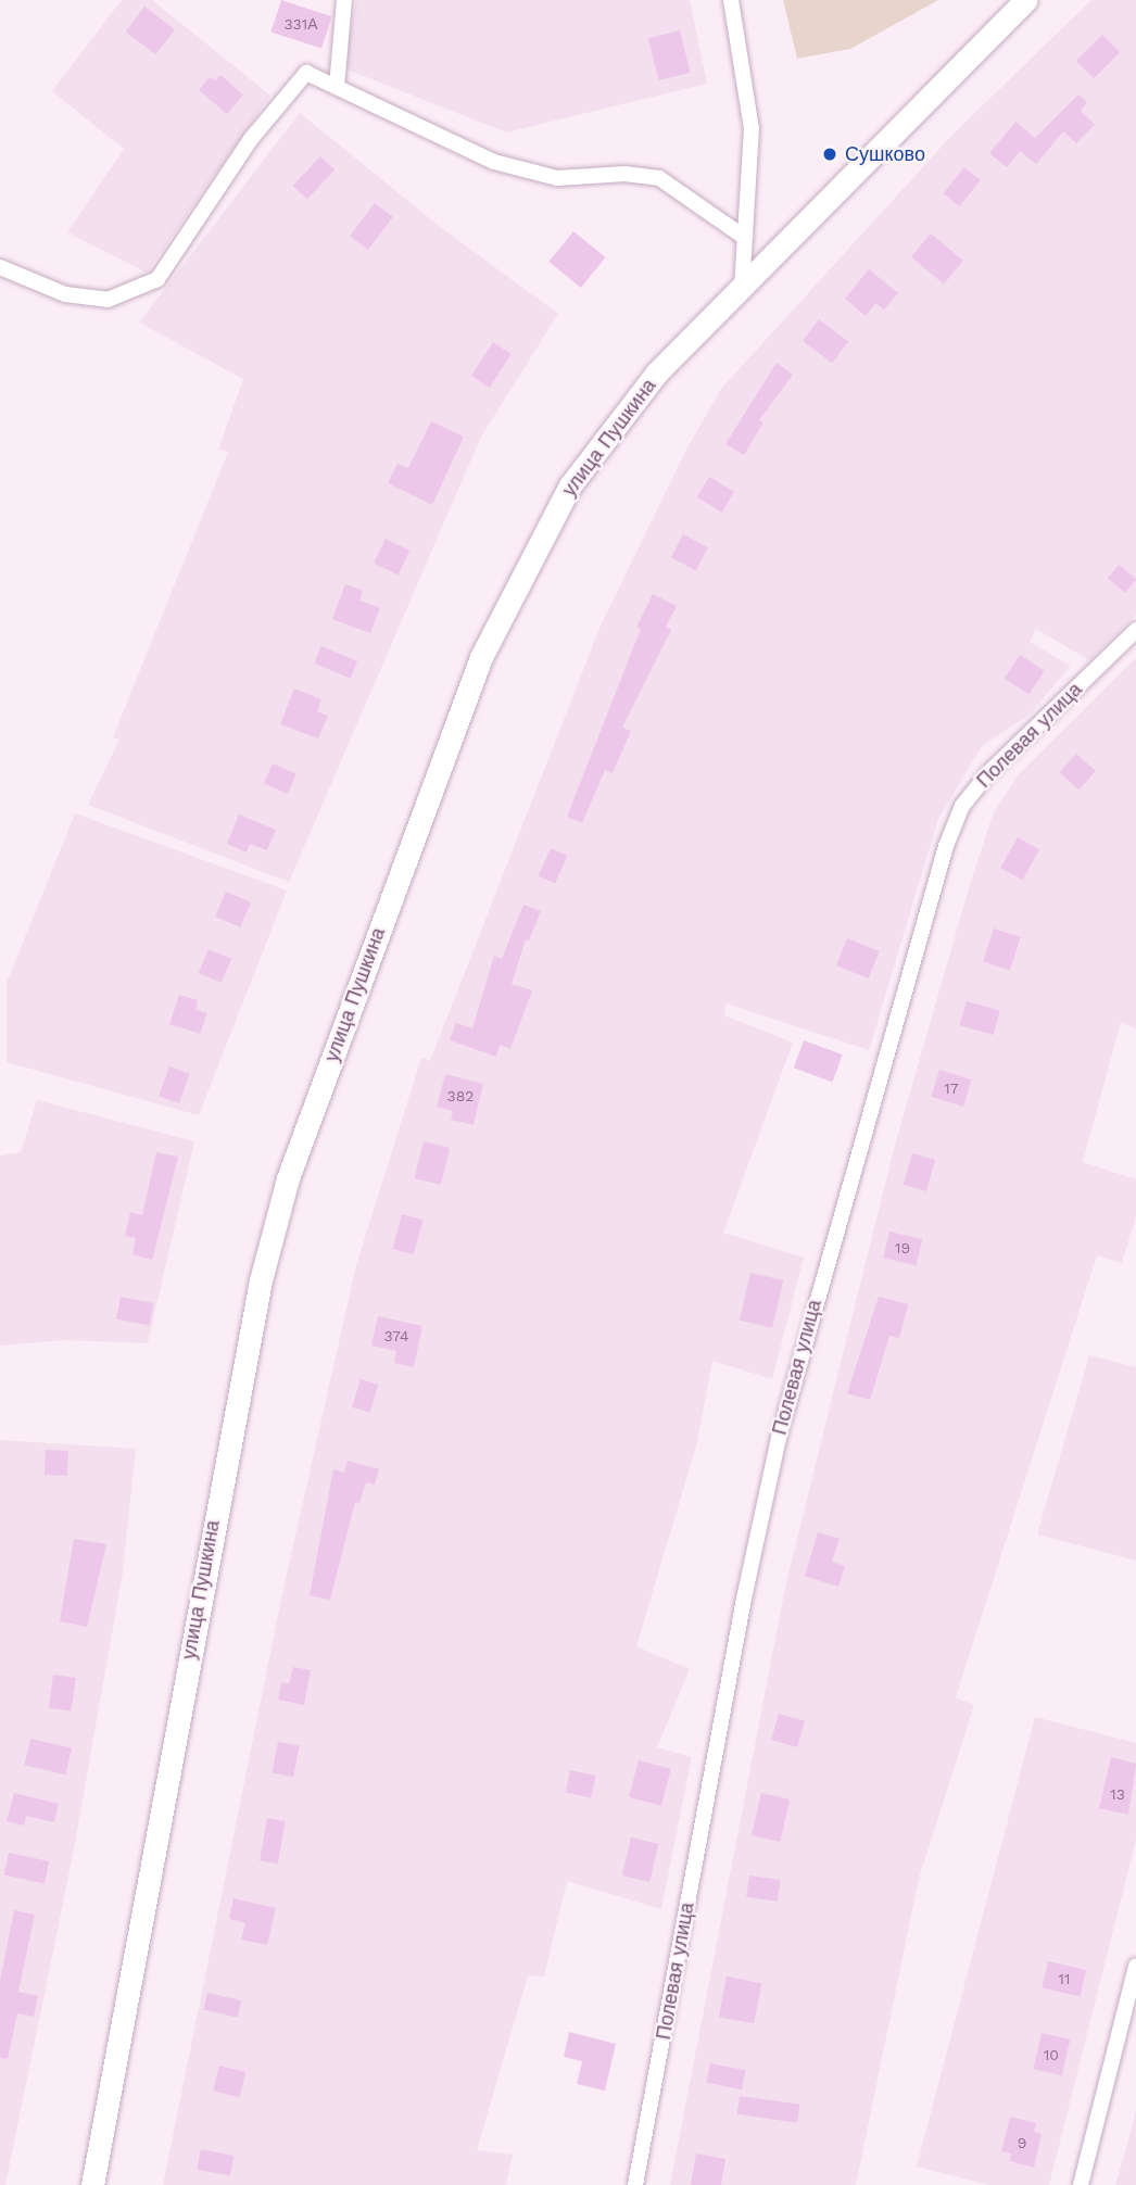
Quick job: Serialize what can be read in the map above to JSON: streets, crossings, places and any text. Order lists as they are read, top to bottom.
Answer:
{
  "streets": {
    "main road": ["улица Пушкина"],
    "street": ["Полевая улица"]
  },
  "places": ["Сушково"],
  "house_numbers": [
    "331А",
    "17",
    "382",
    "19",
    "374",
    "13",
    "11",
    "10",
    "9"
  ]
}
